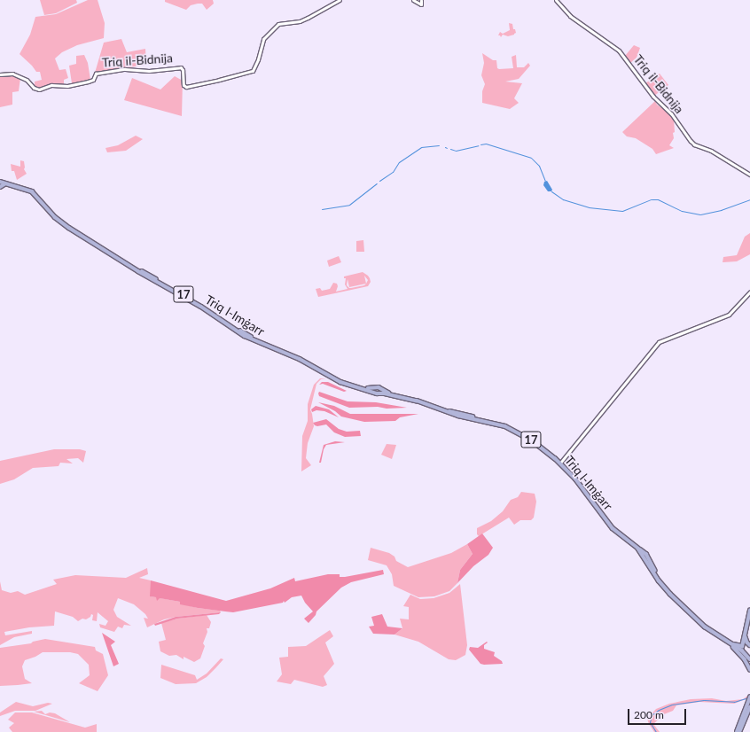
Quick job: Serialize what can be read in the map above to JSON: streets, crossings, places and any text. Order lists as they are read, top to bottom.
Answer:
{
  "streets": {
    "main road": ["17", "Triq l-Imġarr"],
    "street": ["Triq il-Bidnija"]
  },
  "scale_bar": "200 m"
}
